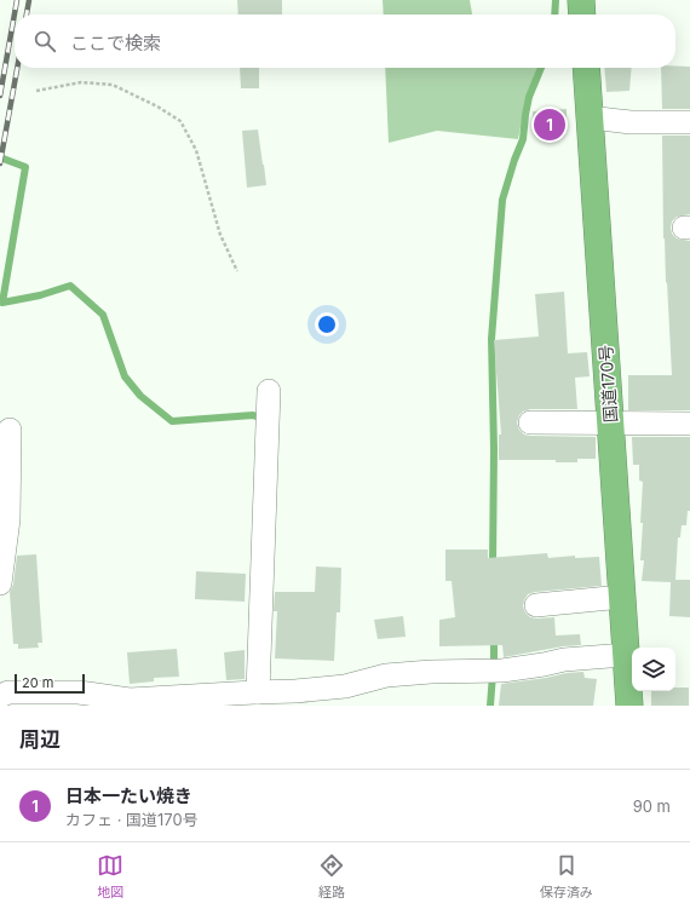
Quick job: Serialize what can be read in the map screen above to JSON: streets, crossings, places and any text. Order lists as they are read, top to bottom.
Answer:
{
  "streets": {
    "highway": ["国道170号"]
  },
  "scale_bar": "20 m",
  "page": {
    "search": "ここで検索",
    "pins": "1",
    "scale": "20 m",
    "heading": "周辺",
    "list": [
      {
        "mark": "1",
        "name": "日本一たい焼き",
        "note": "カフェ · 国道170号",
        "value": "90 m"
      }
    ],
    "nav": ["地図", "経路", "保存済み"]
  }
}
